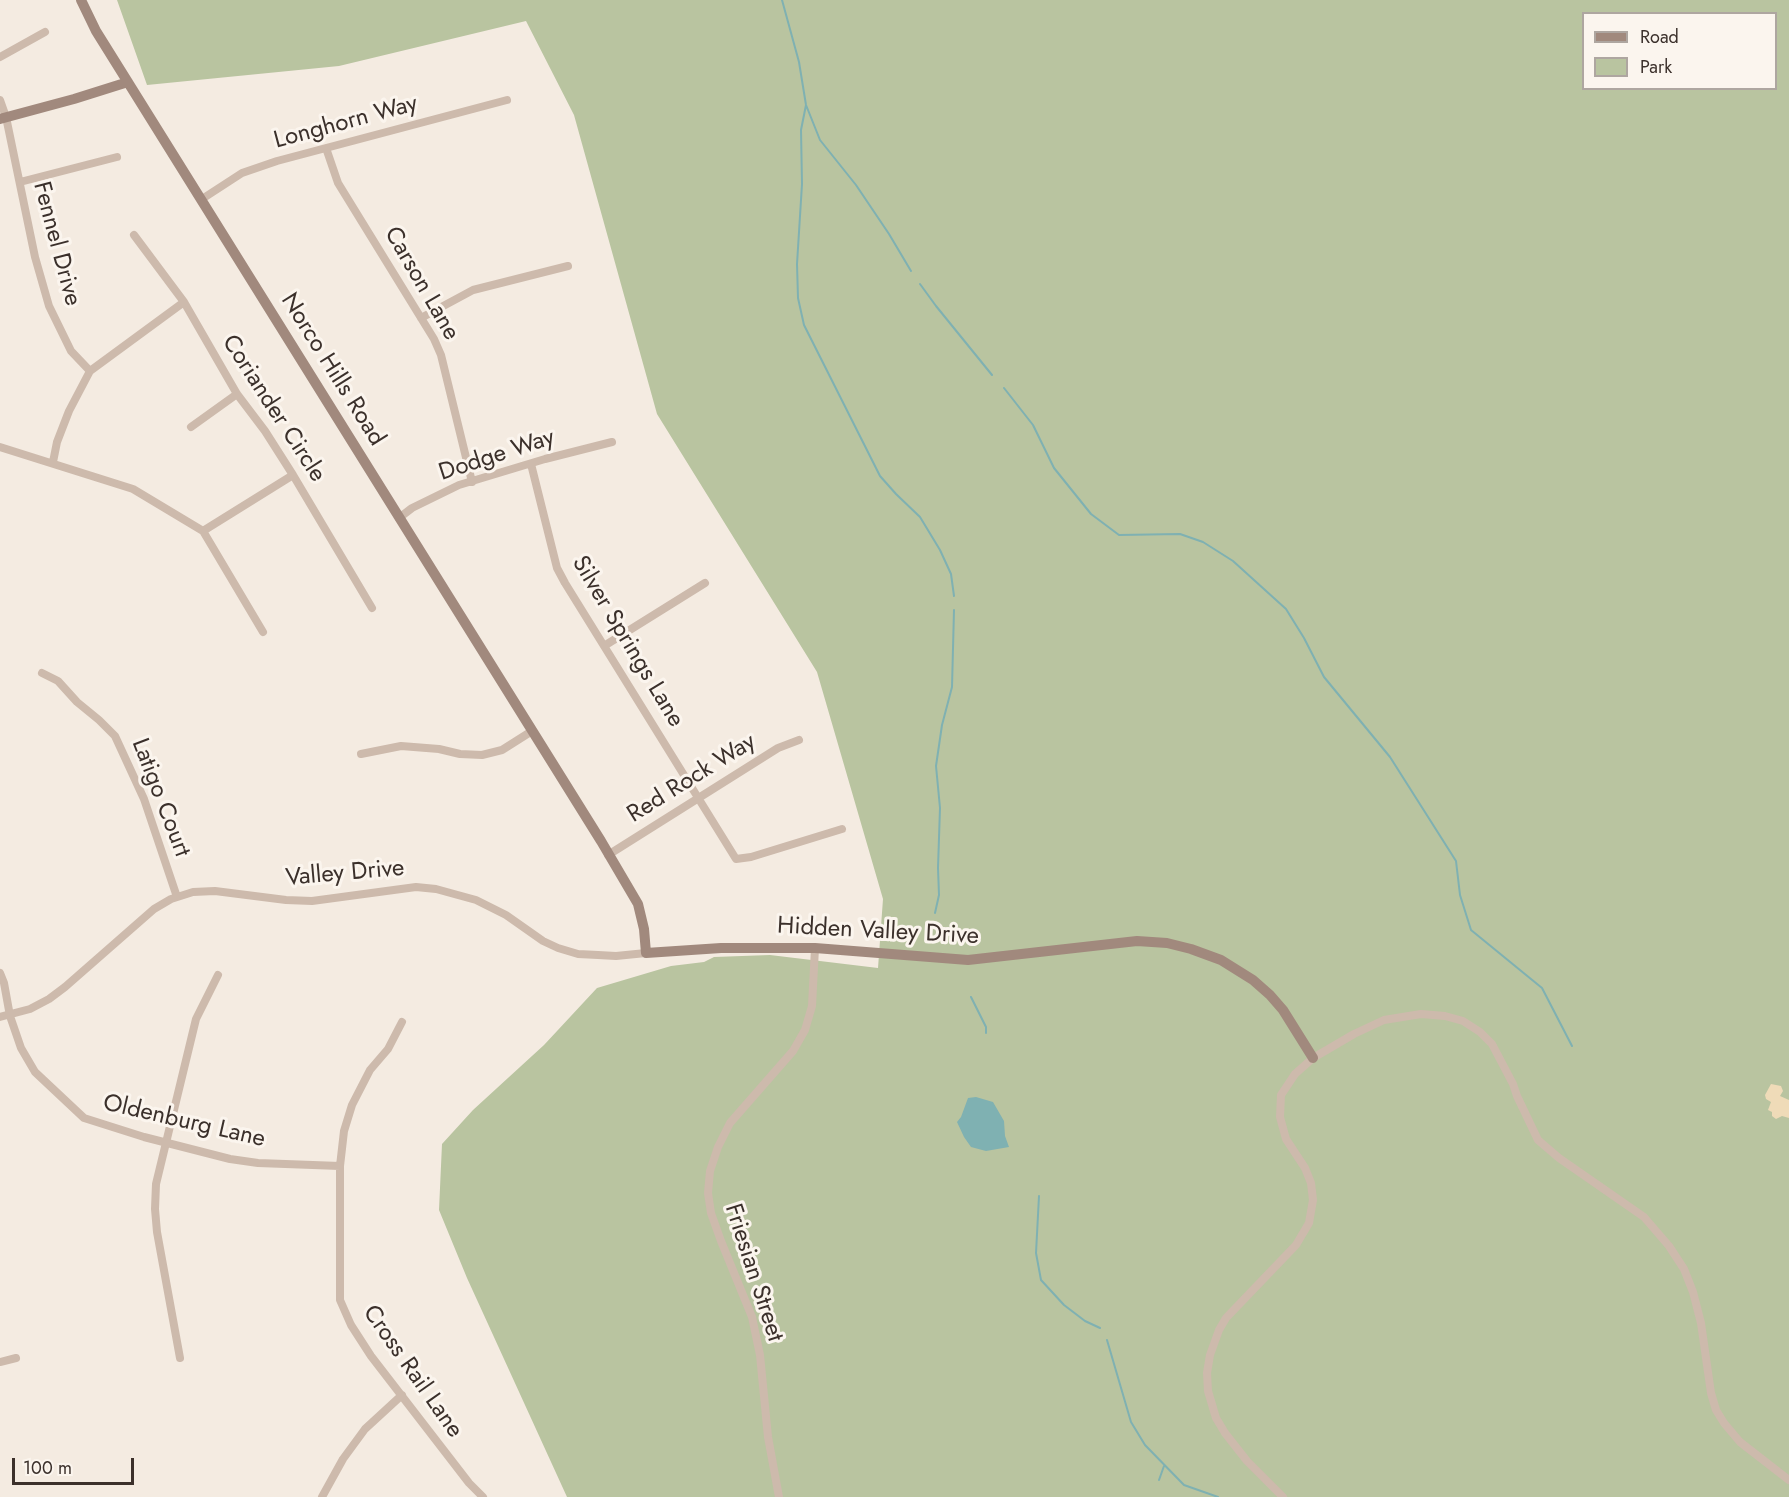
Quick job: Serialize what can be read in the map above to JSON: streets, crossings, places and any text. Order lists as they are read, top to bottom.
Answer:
{
  "streets": {
    "street": [
      "Longhorn Way",
      "Fennel Drive",
      "Carson Lane",
      "Norco Hills Road",
      "Coriander Circle",
      "Dodge Way",
      "Silver Springs Lane",
      "Red Rock Way",
      "Latigo Court",
      "Valley Drive",
      "Hidden Valley Drive",
      "Oldenburg Lane",
      "Friesian Street",
      "Cross Rail Lane"
    ]
  },
  "crossings": [
    ["Longhorn Way", "Carson Lane"],
    ["Longhorn Way", "Norco Hills Road"],
    ["Carson Lane", "Dodge Way"],
    ["Norco Hills Road", "Dodge Way"],
    ["Norco Hills Road", "Red Rock Way"],
    ["Dodge Way", "Silver Springs Lane"],
    ["Silver Springs Lane", "Red Rock Way"],
    ["Latigo Court", "Valley Drive"],
    ["Valley Drive", "Hidden Valley Drive"],
    ["Valley Drive", "Oldenburg Lane"],
    ["Hidden Valley Drive", "Friesian Street"],
    ["Oldenburg Lane", "Cross Rail Lane"]
  ],
  "legend": ["Road", "Park"],
  "scale_bar": "100 m"
}
